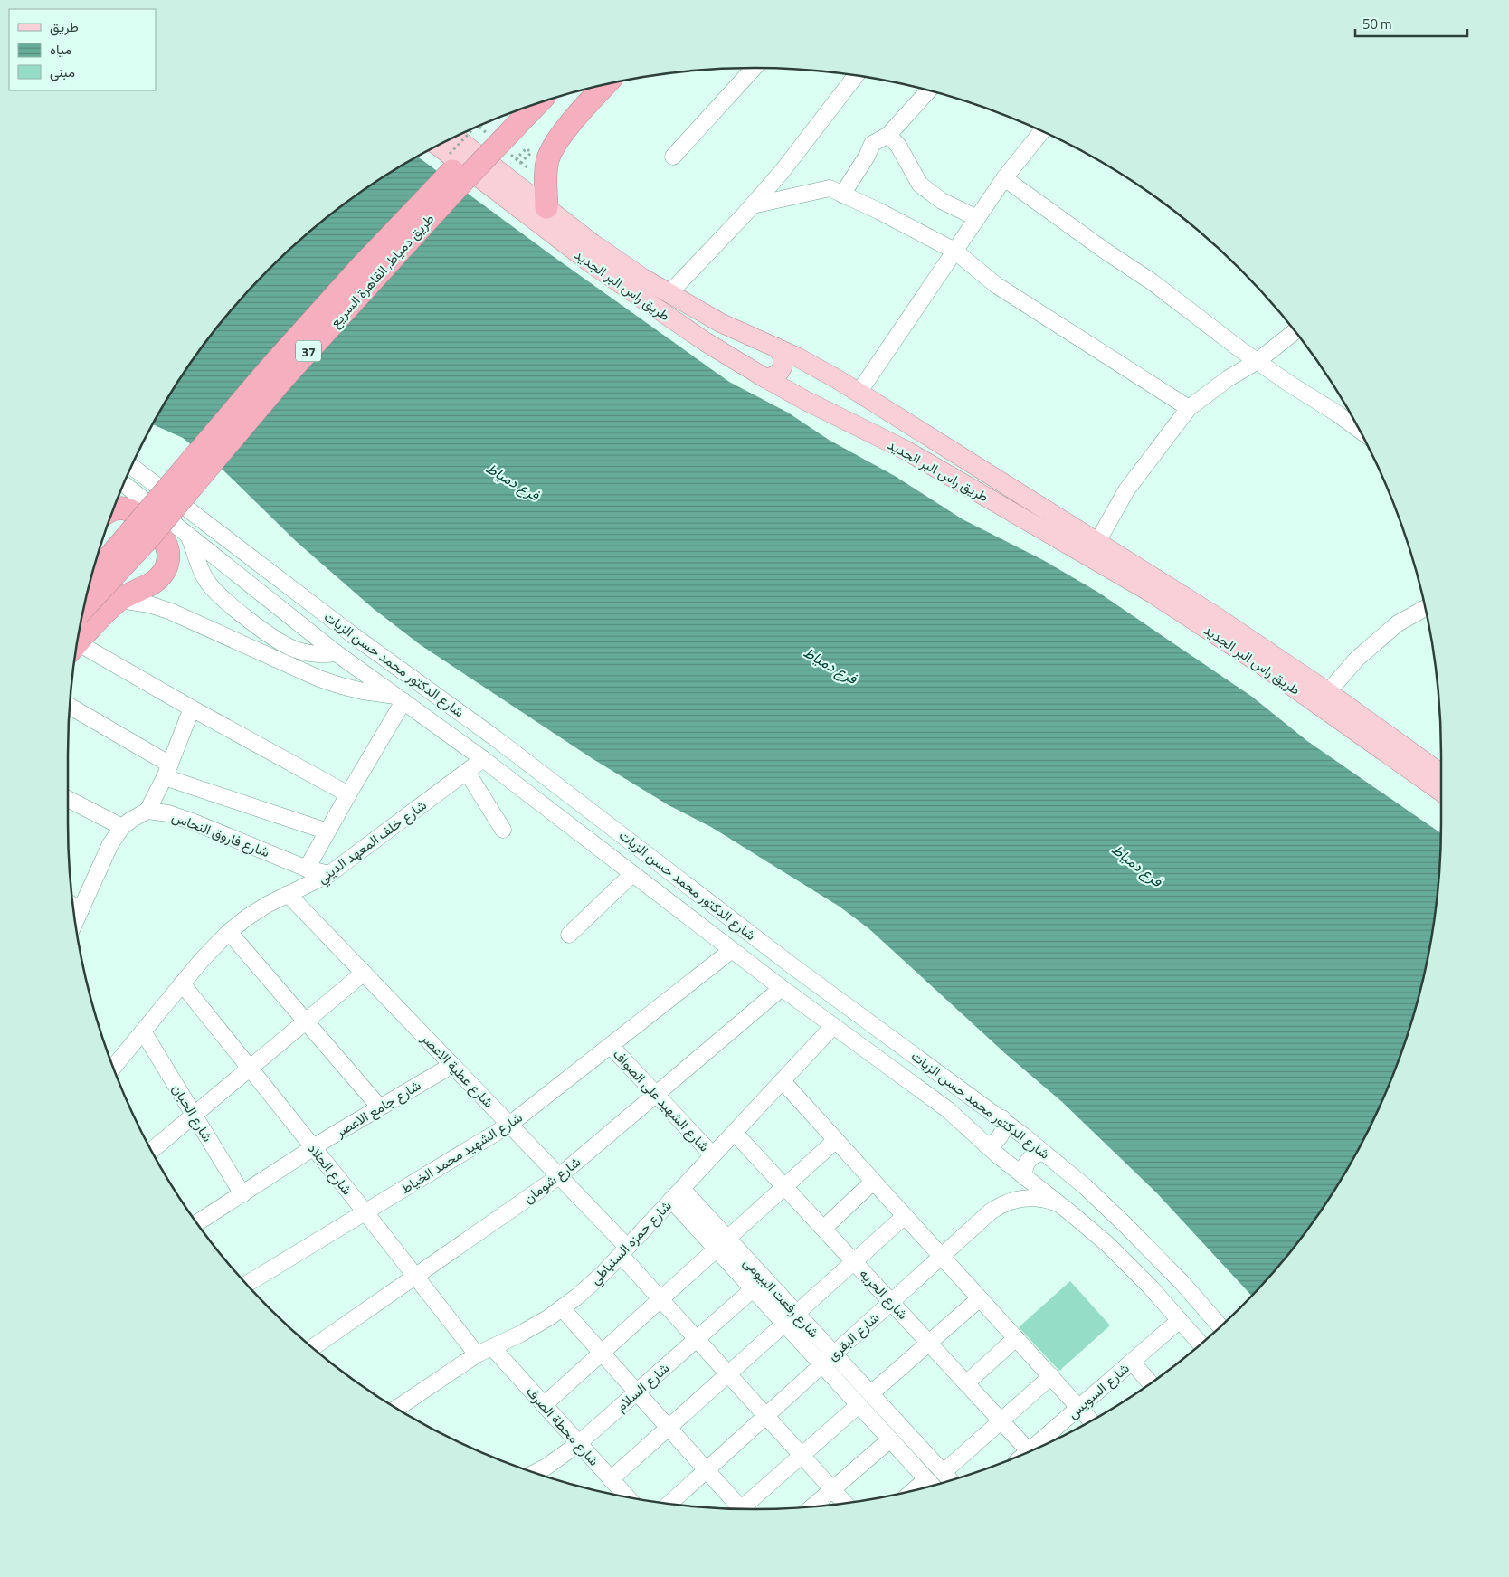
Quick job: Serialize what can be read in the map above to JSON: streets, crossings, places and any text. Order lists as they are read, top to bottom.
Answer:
{
  "streets": {
    "highway": ["طريق دمياط, القاهرة السريع", "37"],
    "main road": ["طريق راس البر الجديد"],
    "street": [
      "شارع الدكتور محمد حسن الزيات",
      "شارع فاروق النحاس",
      "شارع خلف المعهد الديني",
      "شارع عطية الاعصر",
      "شارع الشهيد على الصواف",
      "شارع جامع الاعصر",
      "شارع الحبان",
      "شارع الشهيد محمد الخياط",
      "شارع الجلاد",
      "شارع شومان",
      "شارع حمزه السنباطي",
      "شارع الحريه",
      "شارع رفعت البيومى",
      "شارع البقرى",
      "شارع السلام",
      "شارع السويس",
      "شارع محطة الصرف"
    ]
  },
  "crossings": [
    ["شارع الدكتور محمد حسن الزيات", "شارع خلف المعهد الديني"],
    ["شارع الدكتور محمد حسن الزيات", "شارع الشهيد محمد الخياط"],
    ["شارع الدكتور محمد حسن الزيات", "شارع شومان"],
    ["شارع الدكتور محمد حسن الزيات", "شارع حمزه السنباطي"],
    ["شارع الدكتور محمد حسن الزيات", "شارع البقرى"],
    ["شارع الدكتور محمد حسن الزيات", "شارع السويس"],
    ["شارع فاروق النحاس", "شارع خلف المعهد الديني"],
    ["شارع خلف المعهد الديني", "شارع عطية الاعصر"],
    ["شارع خلف المعهد الديني", "شارع الحبان"],
    ["شارع خلف المعهد الديني", "شارع الجلاد"],
    ["شارع عطية الاعصر", "شارع جامع الاعصر"],
    ["شارع عطية الاعصر", "شارع الشهيد محمد الخياط"],
    ["شارع عطية الاعصر", "شارع شومان"],
    ["شارع عطية الاعصر", "شارع حمزه السنباطي"],
    ["شارع عطية الاعصر", "شارع البقرى"],
    ["شارع عطية الاعصر", "شارع السلام"],
    ["شارع الشهيد على الصواف", "شارع الشهيد محمد الخياط"],
    ["شارع الشهيد على الصواف", "شارع شومان"],
    ["شارع الشهيد على الصواف", "شارع حمزه السنباطي"],
    ["شارع جامع الاعصر", "شارع الحبان"],
    ["شارع جامع الاعصر", "شارع الجلاد"],
    ["شارع الشهيد محمد الخياط", "شارع الجلاد"],
    ["شارع الجلاد", "شارع شومان"],
    ["شارع الجلاد", "شارع حمزه السنباطي"],
    ["شارع حمزه السنباطي", "شارع الحريه"],
    ["شارع حمزه السنباطي", "شارع رفعت البيومى"],
    ["شارع حمزه السنباطي", "شارع محطة الصرف"],
    ["شارع الحريه", "شارع البقرى"],
    ["شارع رفعت البيومى", "شارع البقرى"],
    ["شارع رفعت البيومى", "شارع السلام"],
    ["شارع السلام", "شارع محطة الصرف"]
  ],
  "water": ["فرع دمياط"],
  "legend": ["طريق", "مياه", "مبنى"],
  "scale_bar": "50 m"
}
